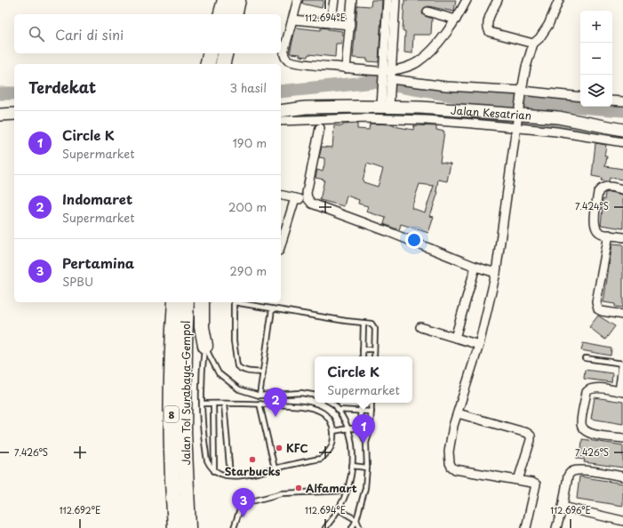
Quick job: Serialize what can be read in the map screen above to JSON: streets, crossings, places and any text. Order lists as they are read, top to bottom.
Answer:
{
  "streets": {
    "highway": ["Jalan Tol Surabaya–Gempol", "8"],
    "street": ["Jalan Kesatrian"]
  },
  "places": ["KFC", "Starbucks", "Alfamart"],
  "page": {
    "map_buttons": ["+", "−"],
    "search": "Cari di sini",
    "heading": ["Terdekat", "3 hasil"],
    "list": [
      {
        "mark": "1",
        "name": "Circle K",
        "note": "Supermarket",
        "value": "190 m"
      },
      {
        "mark": "2",
        "name": "Indomaret",
        "note": "Supermarket",
        "value": "200 m"
      },
      {
        "mark": "3",
        "name": "Pertamina",
        "note": "SPBU",
        "value": "290 m"
      }
    ],
    "popup": ["Circle K", "Supermarket"],
    "pins": ["2", "1", "3"]
  },
  "coordinates": [
    "112.694°E",
    "7.424°S",
    "7.426°S",
    "112.692°E",
    "112.696°E"
  ]
}
